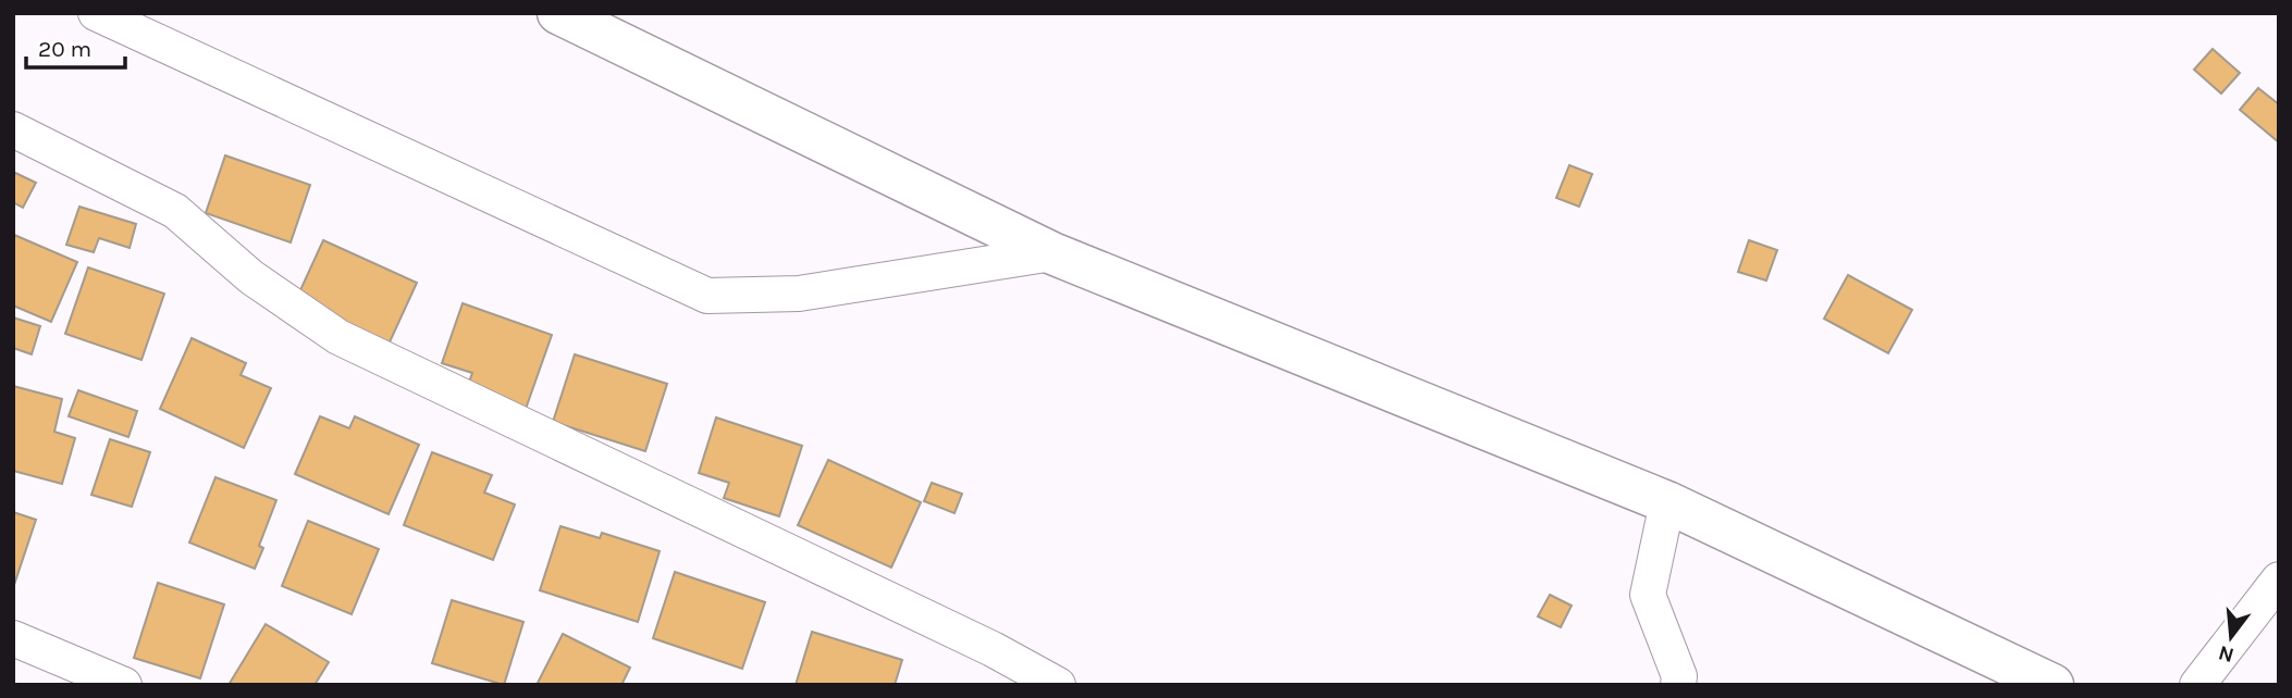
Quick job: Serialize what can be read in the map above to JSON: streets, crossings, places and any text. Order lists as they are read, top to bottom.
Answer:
{
  "scale_bar": "20 m",
  "north": "bottom"
}
